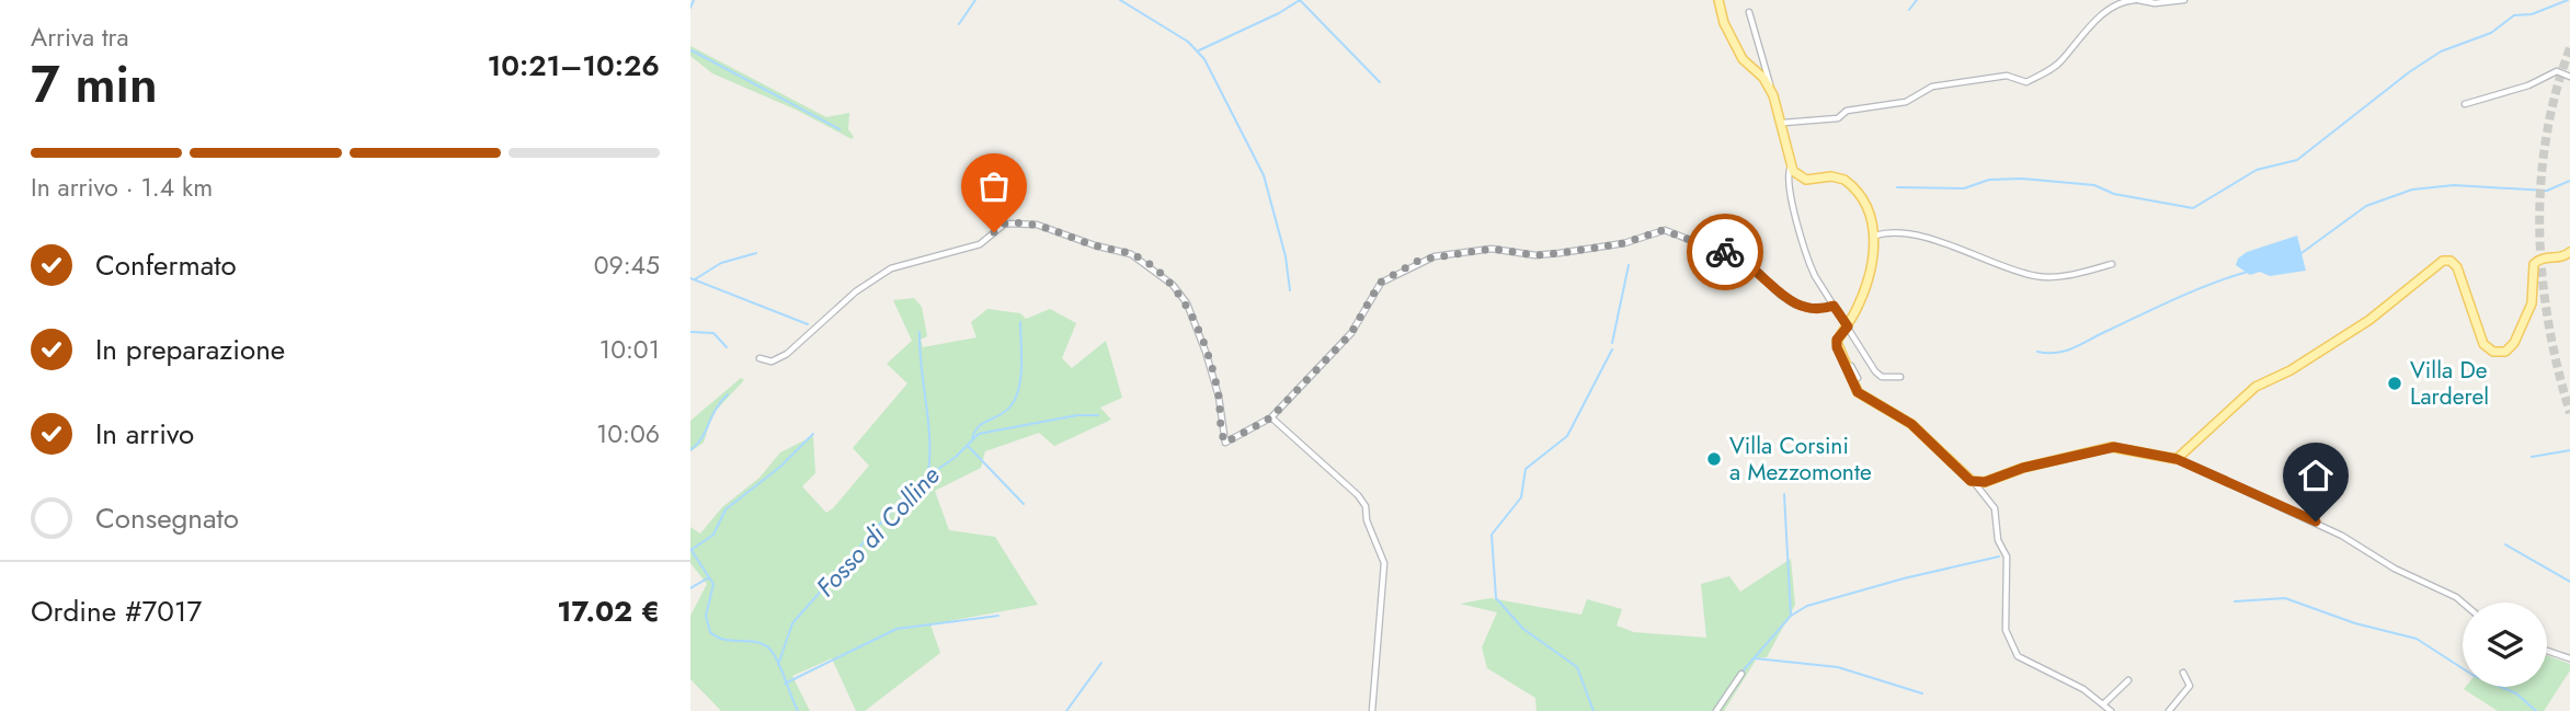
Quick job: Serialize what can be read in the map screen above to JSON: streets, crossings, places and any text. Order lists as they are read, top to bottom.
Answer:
{
  "water": ["Fosso di Colline"],
  "places": ["Villa De Larderel", "Villa Corsini a Mezzomonte"],
  "page": {
    "heading": ["7 min", "Arriva tra", "10:21–10:26"],
    "panel": ["Ordine #7017", "17.02 €"],
    "bar": "In arrivo · 1.4 km",
    "list": [
      ["Confermato", "09:45"],
      ["In preparazione", "10:01"],
      ["In arrivo", "10:06"],
      "Consegnato"
    ]
  }
}
